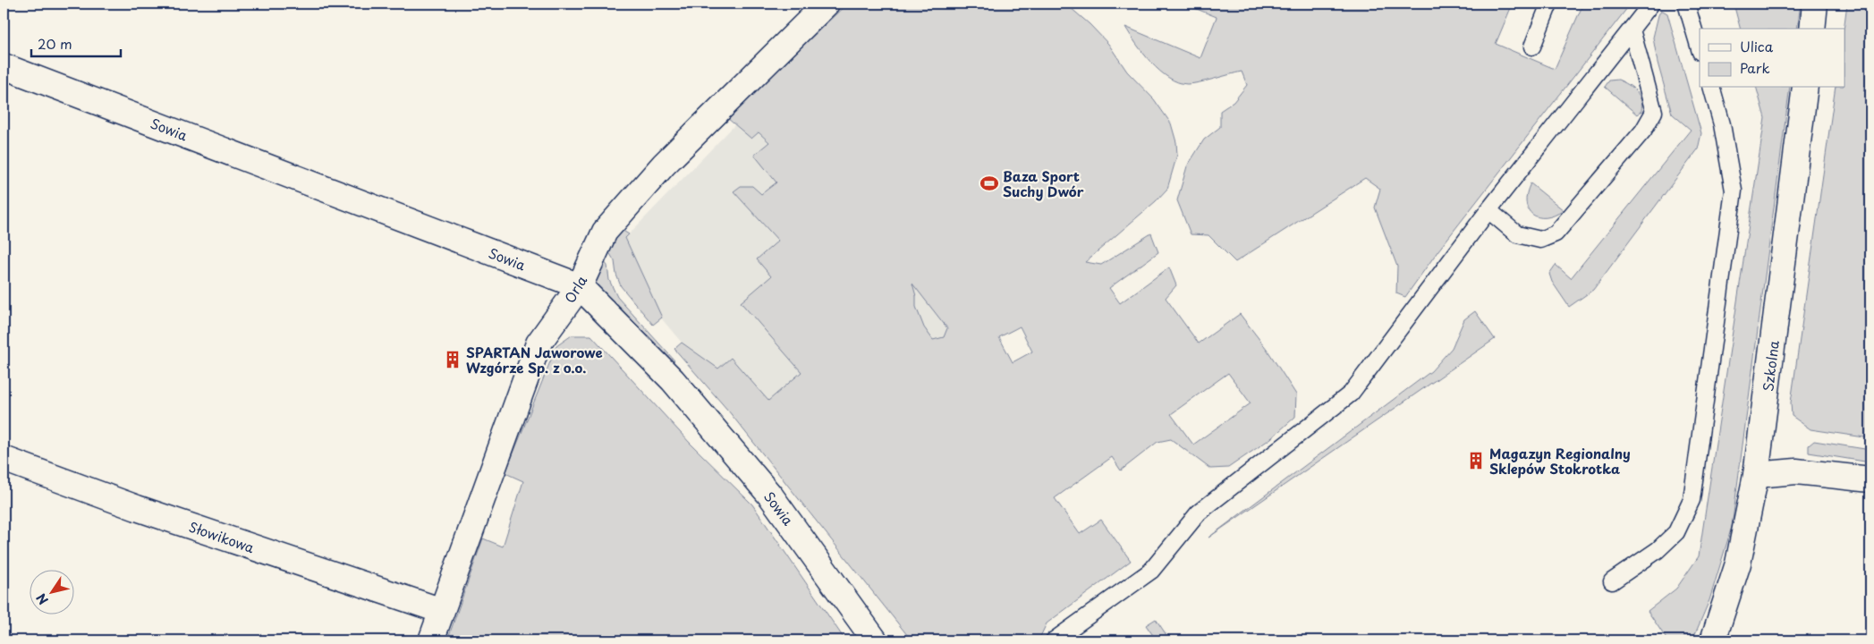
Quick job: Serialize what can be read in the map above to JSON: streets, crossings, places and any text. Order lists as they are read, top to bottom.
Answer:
{
  "streets": {
    "street": [
      "Sowia",
      "Orla",
      "Szkolna",
      "Słowikowa"
    ]
  },
  "crossings": [
    ["Sowia", "Orla"],
    ["Orla", "Słowikowa"]
  ],
  "places": {
    "sports": ["Baza Sport Suchy Dwór"],
    "building": ["SPARTAN Jaworowe Wzgórze Sp. z o.o.", "Magazyn Regionalny Sklepów Stokrotka"]
  },
  "legend": ["Ulica", "Park"],
  "scale_bar": "20 m",
  "north": "bottom left"
}
